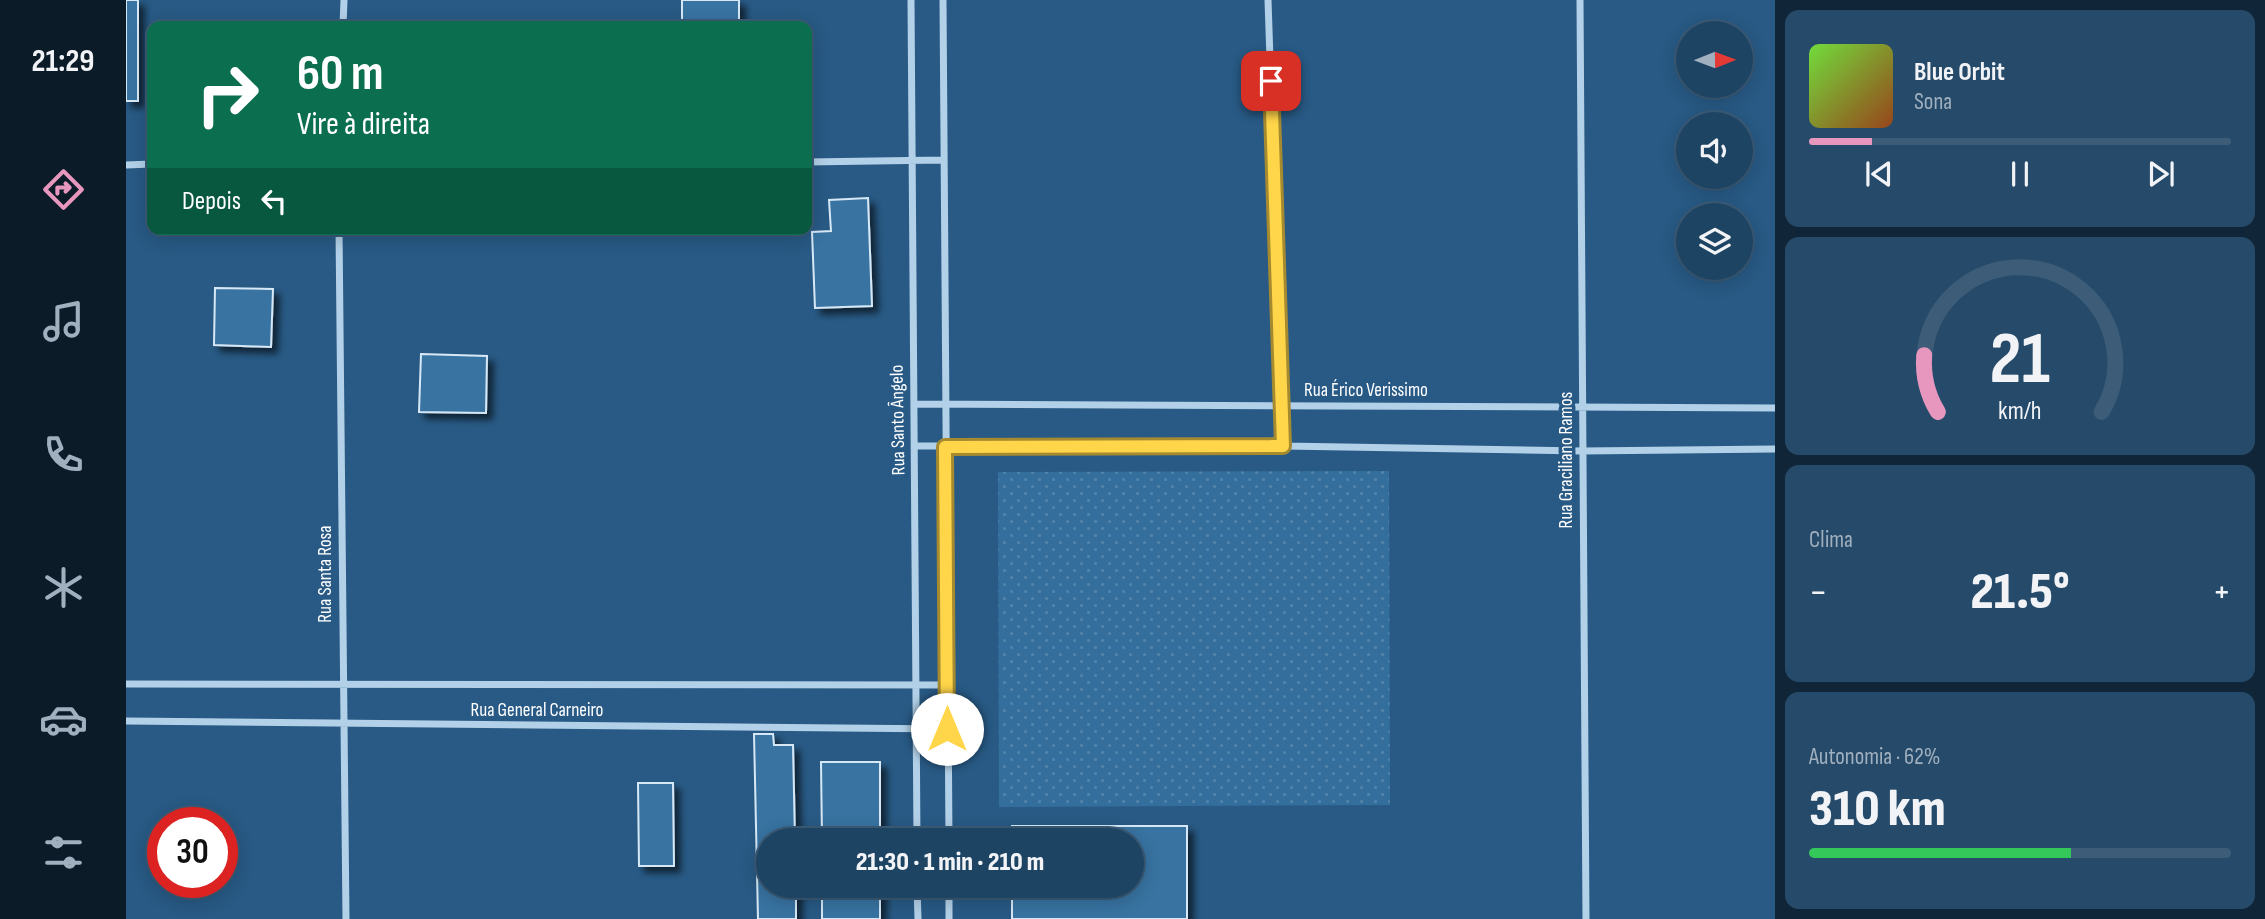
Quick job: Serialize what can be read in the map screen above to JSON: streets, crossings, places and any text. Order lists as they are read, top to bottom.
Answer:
{
  "streets": {
    "street": [
      "Rua Érico Verissimo",
      "Rua Santo Ângelo",
      "Rua Graciliano Ramos",
      "Rua Santa Rosa",
      "Rua General Carneiro"
    ]
  },
  "crossings": [
    ["Rua Érico Verissimo", "Rua Santo Ângelo"],
    ["Rua Érico Verissimo", "Rua Graciliano Ramos"],
    ["Rua Santo Ângelo", "Rua General Carneiro"],
    ["Rua Santa Rosa", "Rua General Carneiro"]
  ],
  "north": "right",
  "page": {
    "tabs": "21:29",
    "turn": ["60 m", "Vire à direita"],
    "song": ["Blue Orbit", "Sona"],
    "then": "Depois",
    "tile": [
      "Clima",
      ["Autonomia · 62%", "310 km"]
    ],
    "heat": ["−", "21.5°", "+"],
    "limit": "30",
    "trip": "21:30 · 1 min · 210 m",
    "gauge": ["21", "km/h"]
  }
}
